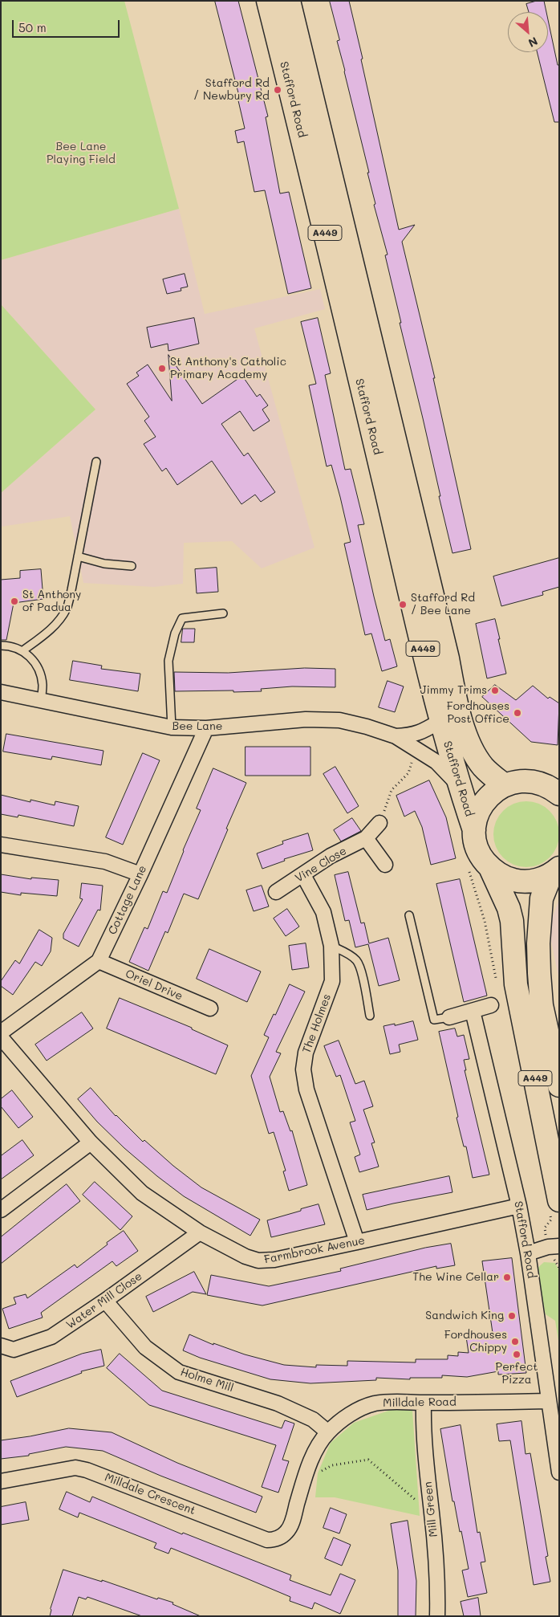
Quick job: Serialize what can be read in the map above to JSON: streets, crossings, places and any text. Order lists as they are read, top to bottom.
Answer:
{
  "streets": {
    "highway": ["Stafford Road", "A449"],
    "street": [
      "Bee Lane",
      "Vine Close",
      "Cottage Lane",
      "Oriel Drive",
      "The Holmes",
      "Farmbrook Avenue",
      "Water Mill Close",
      "Holme Mill",
      "Milldale Road",
      "Milldale Crescent",
      "Mill Green"
    ]
  },
  "crossings": [
    ["Stafford Road", "A449"],
    ["Stafford Road", "Bee Lane"],
    ["Stafford Road", "Farmbrook Avenue"],
    ["Stafford Road", "Milldale Road"],
    ["Bee Lane", "Cottage Lane"],
    ["Vine Close", "The Holmes"],
    ["Cottage Lane", "Oriel Drive"],
    ["The Holmes", "Farmbrook Avenue"],
    ["Farmbrook Avenue", "Water Mill Close"],
    ["Water Mill Close", "Holme Mill"],
    ["Holme Mill", "Milldale Road"],
    ["Milldale Road", "Milldale Crescent"],
    ["Milldale Road", "Mill Green"]
  ],
  "parks": ["Bee Lane Playing Field"],
  "places": [
    "Stafford Rd / Newbury Rd",
    "St Anthony's Catholic Primary Academy",
    "St Anthony of Padua",
    "Stafford Rd / Bee Lane",
    "Jimmy Trims",
    "Fordhouses Post Office",
    "The Wine Cellar",
    "Sandwich King",
    "Fordhouses Chippy",
    "Perfect Pizza"
  ],
  "scale_bar": "50 m",
  "north": "bottom right"
}
